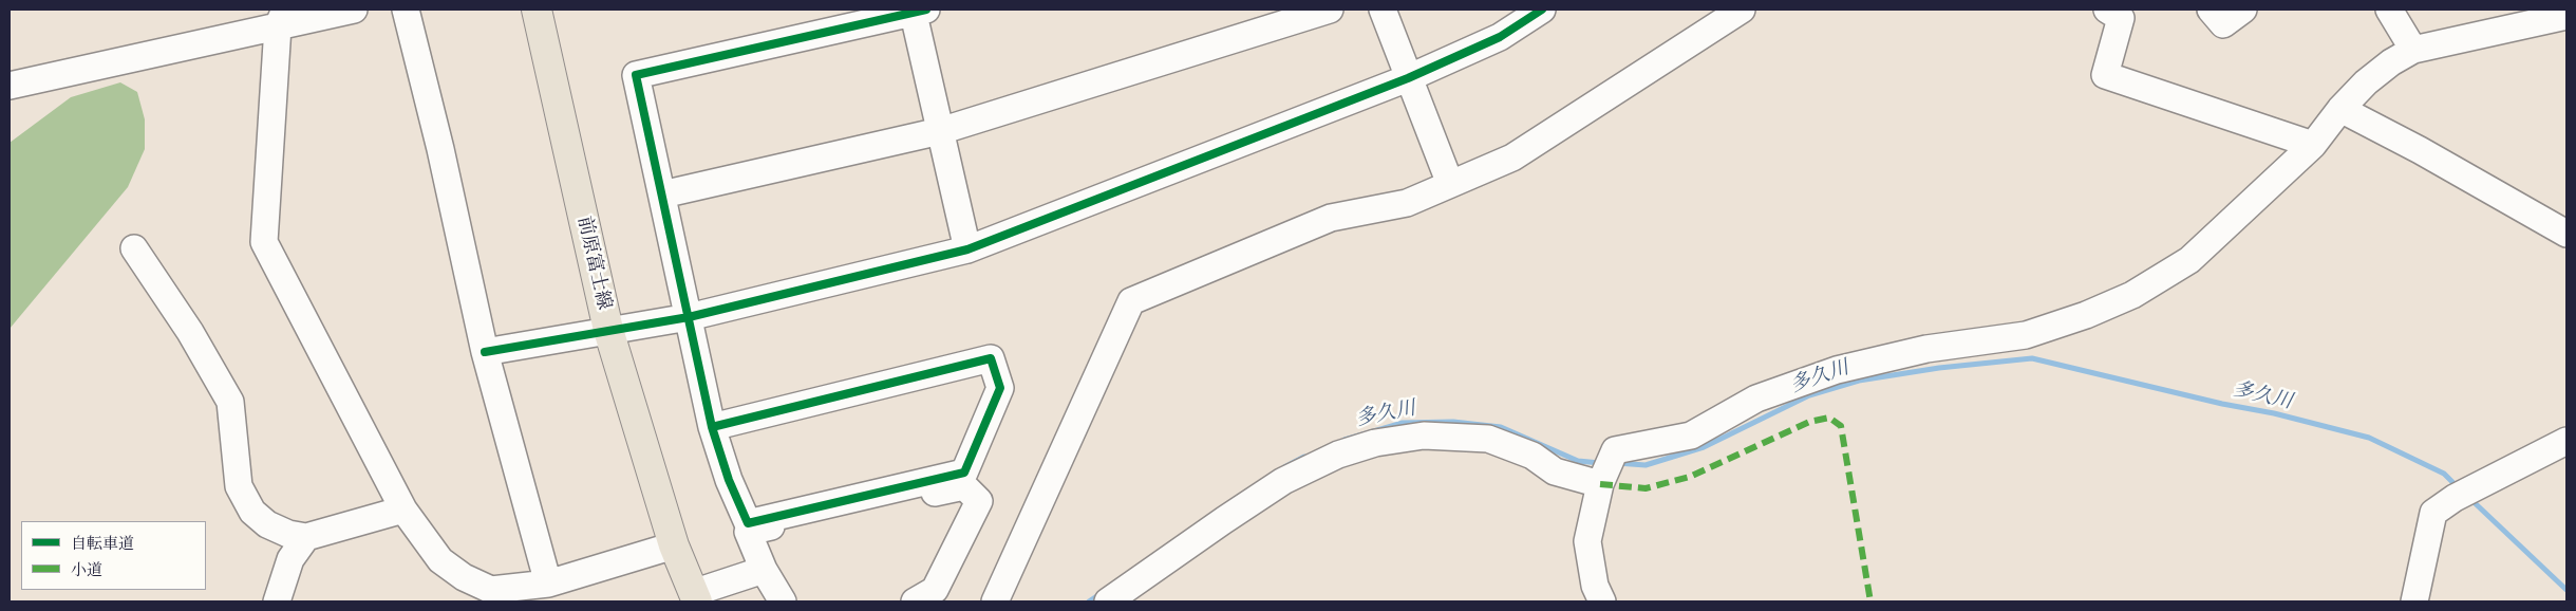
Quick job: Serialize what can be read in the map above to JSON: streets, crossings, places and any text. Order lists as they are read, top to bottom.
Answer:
{
  "streets": {
    "main road": ["前原富士線"]
  },
  "water": ["多久川"],
  "legend": ["自転車道", "小道"]
}
